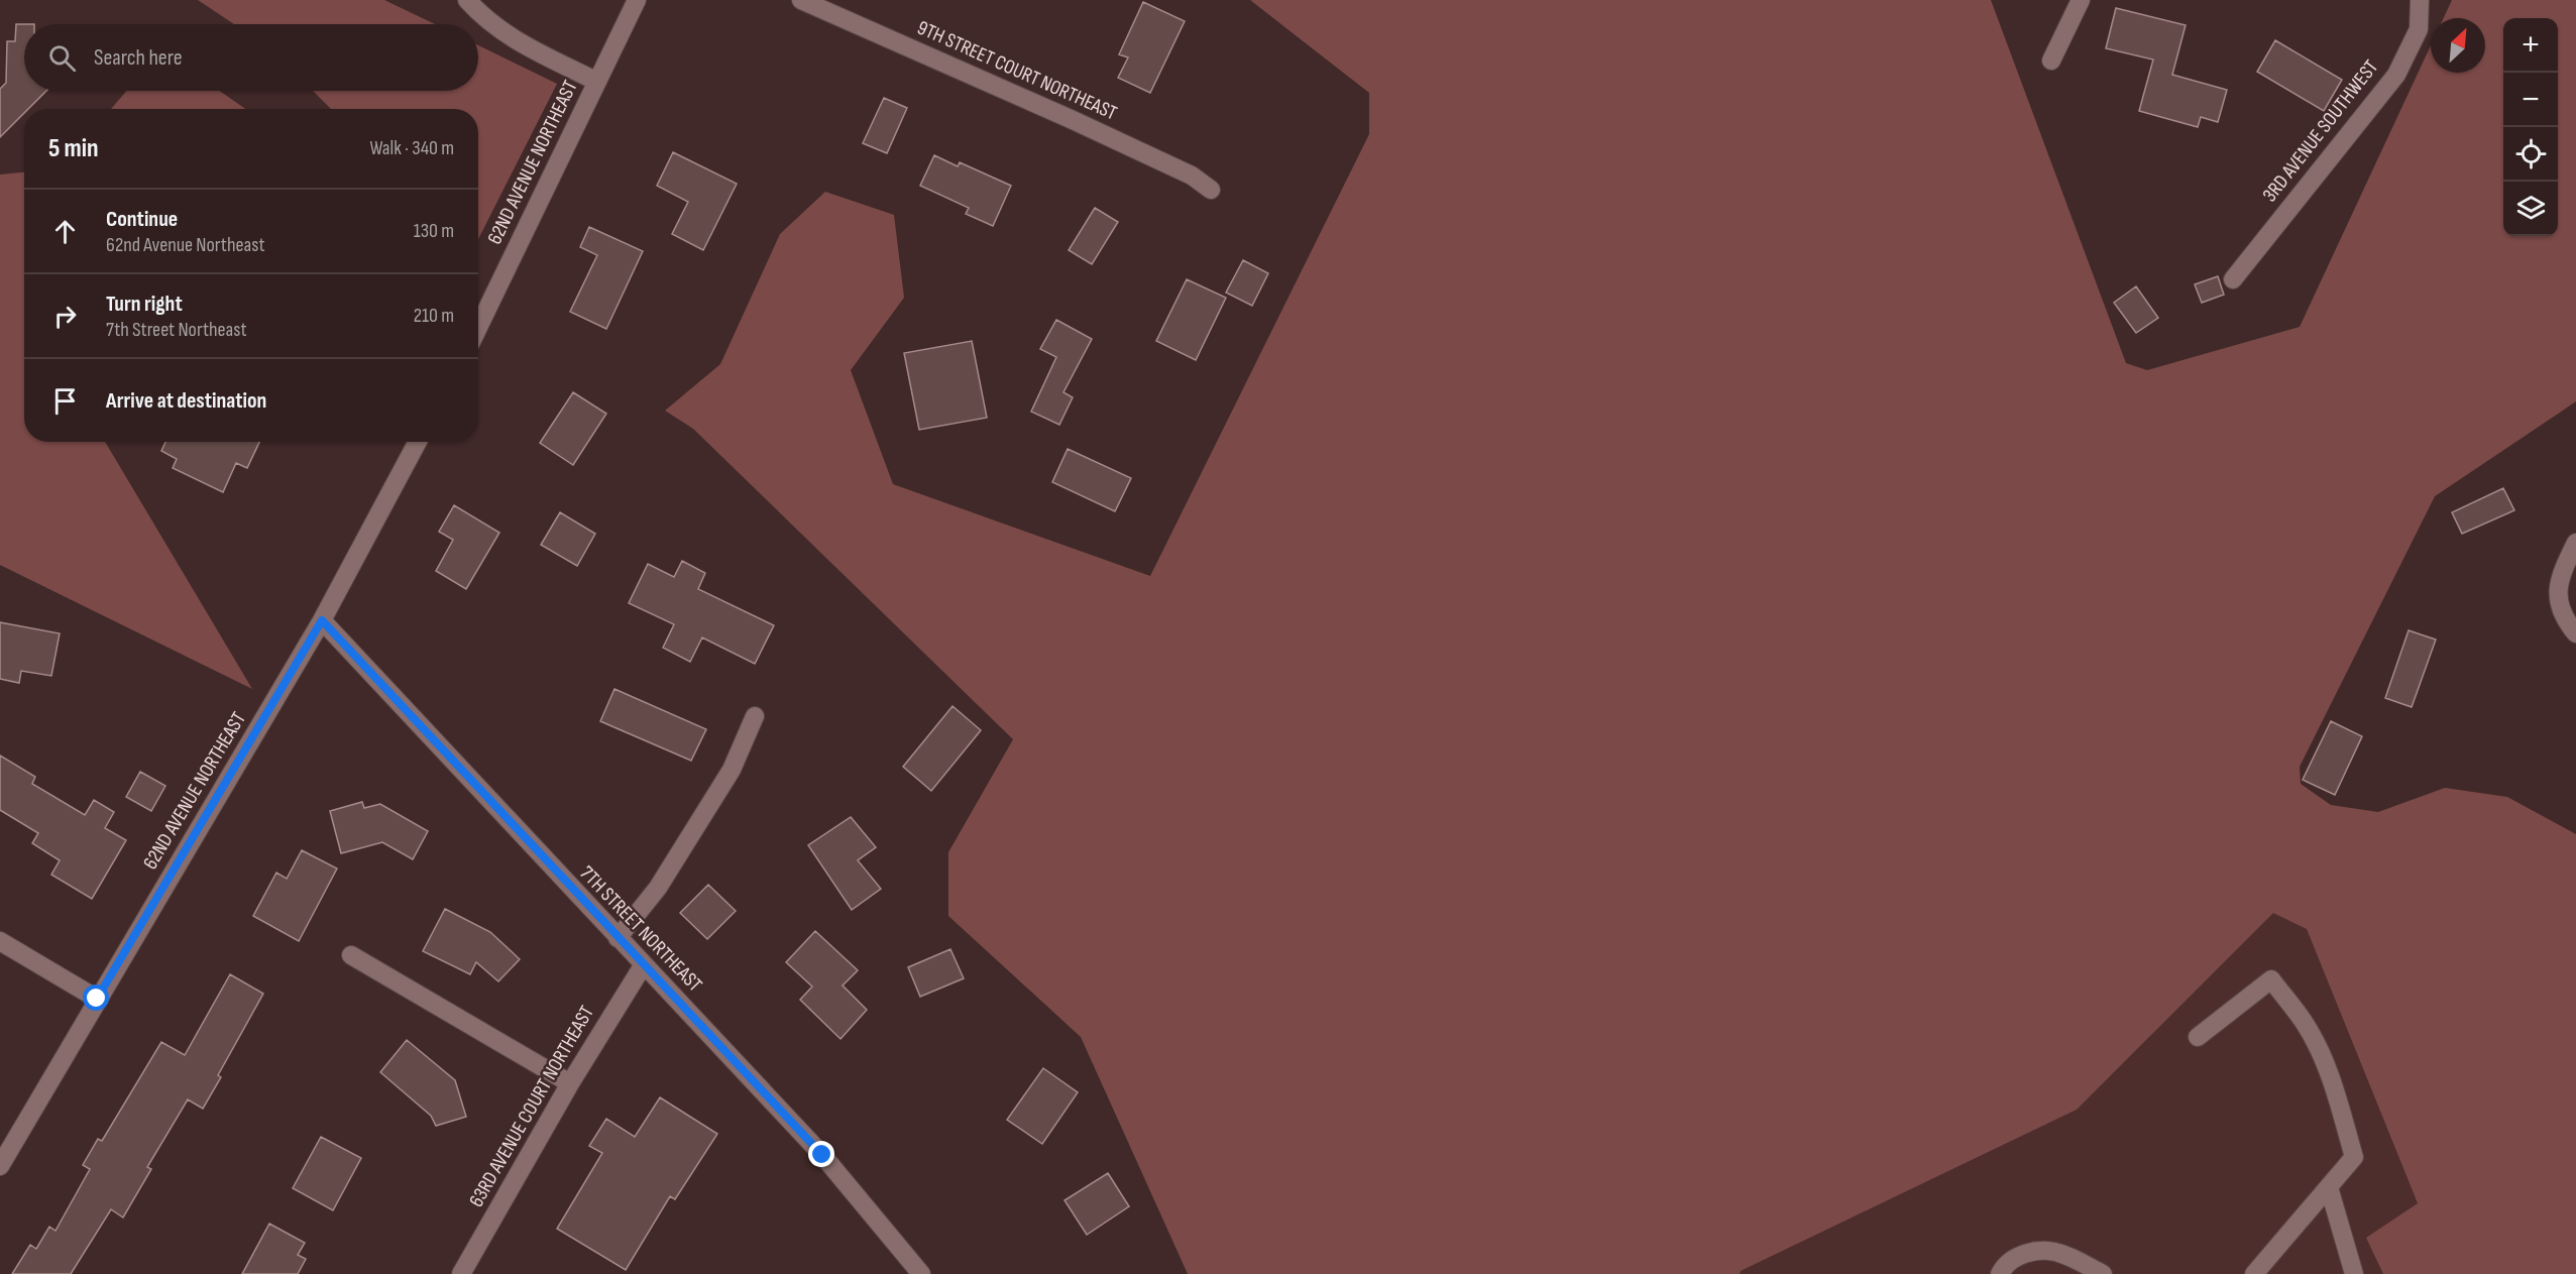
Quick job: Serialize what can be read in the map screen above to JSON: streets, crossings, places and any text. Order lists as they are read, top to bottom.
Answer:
{
  "streets": {
    "street": [
      "9TH STREET COURT NORTHEAST",
      "3RD AVENUE SOUTHWEST",
      "62ND AVENUE NORTHEAST",
      "7TH STREET NORTHEAST",
      "63RD AVENUE COURT NORTHEAST"
    ]
  },
  "crossings": [
    ["62ND AVENUE NORTHEAST", "7TH STREET NORTHEAST"],
    ["7TH STREET NORTHEAST", "63RD AVENUE COURT NORTHEAST"]
  ],
  "north": "top right",
  "page": {
    "map_buttons": ["+", "−"],
    "search": "Search here",
    "heading": ["5 min", "Walk · 340 m"],
    "list": [
      ["Continue", "62nd Avenue Northeast", "130 m"],
      ["Turn right", "7th Street Northeast", "210 m"],
      "Arrive at destination"
    ]
  }
}
